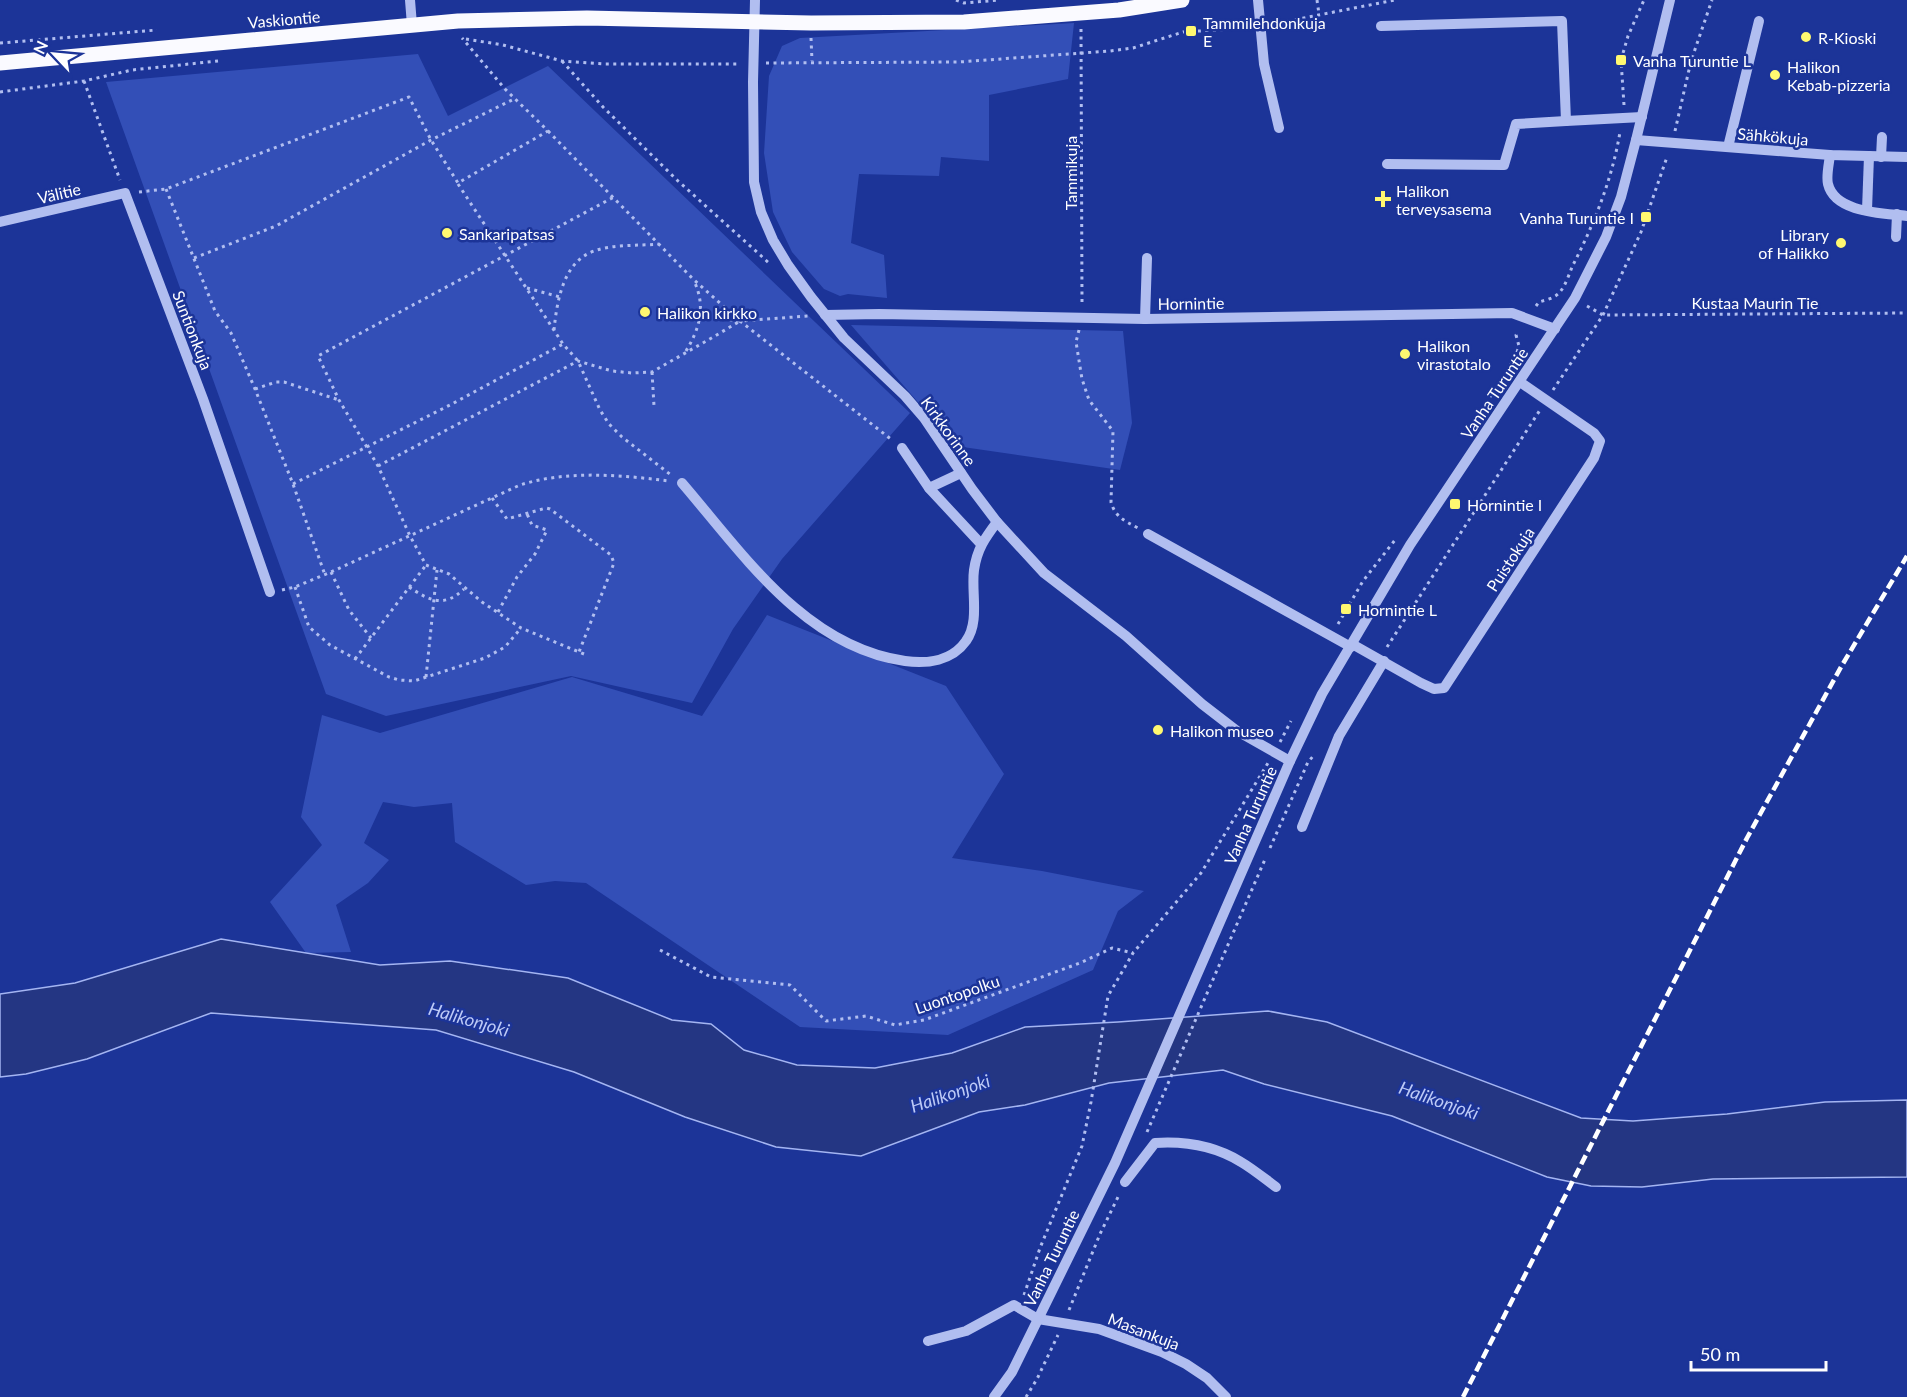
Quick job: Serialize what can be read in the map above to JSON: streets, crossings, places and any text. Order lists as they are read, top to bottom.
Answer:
{
  "streets": {
    "main road": ["Vaskiontie"],
    "street": [
      "Sähkökuja",
      "Välitie",
      "Hornintie",
      "Suntionkuja",
      "Vanha Turuntie",
      "Kirkkorinne",
      "Puistokuja",
      "Masankuja"
    ],
    "path": ["Tammikuja", "Kustaa Maurin Tie", "Luontopolku"]
  },
  "crossings": [
    ["Vaskiontie", "Kirkkorinne"],
    ["Sähkökuja", "Vanha Turuntie"],
    ["Tammikuja", "Hornintie"],
    ["Tammikuja", "Puistokuja"],
    ["Välitie", "Suntionkuja"],
    ["Hornintie", "Vanha Turuntie"],
    ["Hornintie", "Kirkkorinne"],
    ["Vanha Turuntie", "Kirkkorinne"],
    ["Vanha Turuntie", "Puistokuja"],
    ["Vanha Turuntie", "Luontopolku"],
    ["Vanha Turuntie", "Masankuja"]
  ],
  "water": ["Halikonjoki"],
  "places": {
    "transit": [
      "Tammilehdonkuja E",
      "Vanha Turuntie L",
      "Vanha Turuntie I",
      "Hornintie I",
      "Hornintie L"
    ],
    "other": [
      "R-Kioski",
      "Halikon Kebab-pizzeria",
      "Sankaripatsas",
      "Library of Halikko",
      "Halikon kirkko",
      "Halikon virastotalo",
      "Halikon museo"
    ],
    "health": ["Halikon terveysasema"]
  },
  "scale_bar": "50 m",
  "north": "top left"
}
